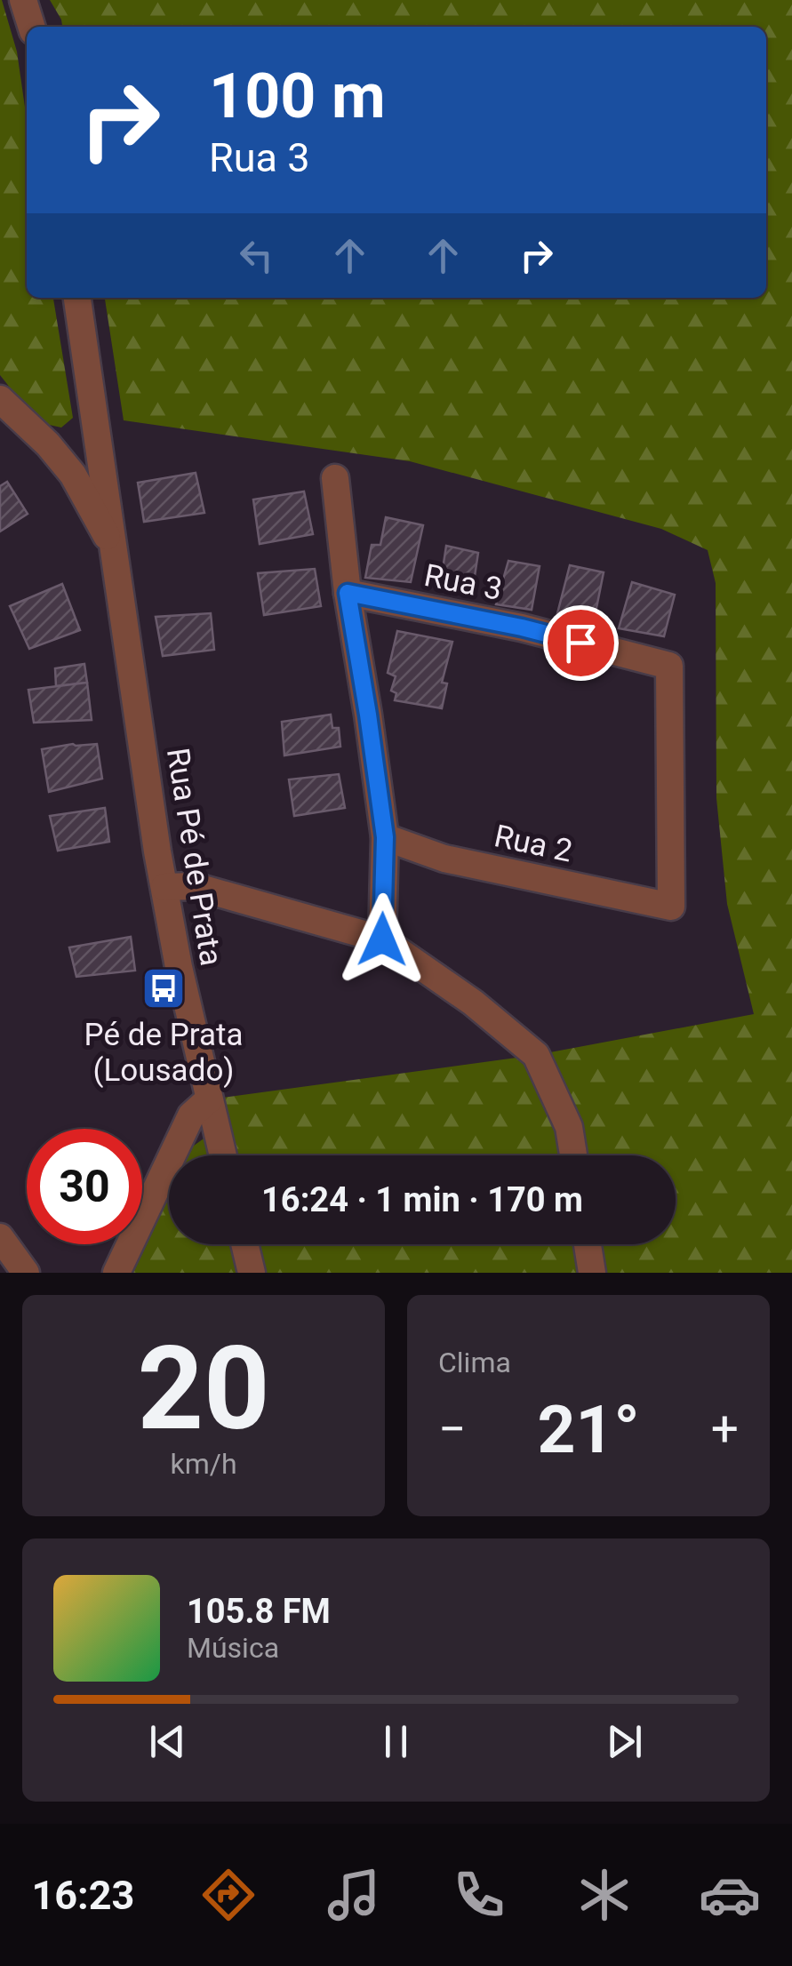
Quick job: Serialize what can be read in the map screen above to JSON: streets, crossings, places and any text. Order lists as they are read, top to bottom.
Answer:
{
  "streets": {
    "street": ["Rua 3", "Rua 2", "Rua Pé de Prata"]
  },
  "crossings": [
    ["Rua 3", "Rua 2"]
  ],
  "places": {
    "bus stop": ["Pé de Prata (Lousado)"]
  },
  "page": {
    "turn": ["100 m", "Rua 3"],
    "limit": "30",
    "trip": "16:24 · 1 min · 170 m",
    "tile": [
      ["20", "km/h"],
      "Clima"
    ],
    "heat": ["−", "21°", "+"],
    "song": ["105.8 FM", "Música"],
    "tabs": "16:23"
  }
}
